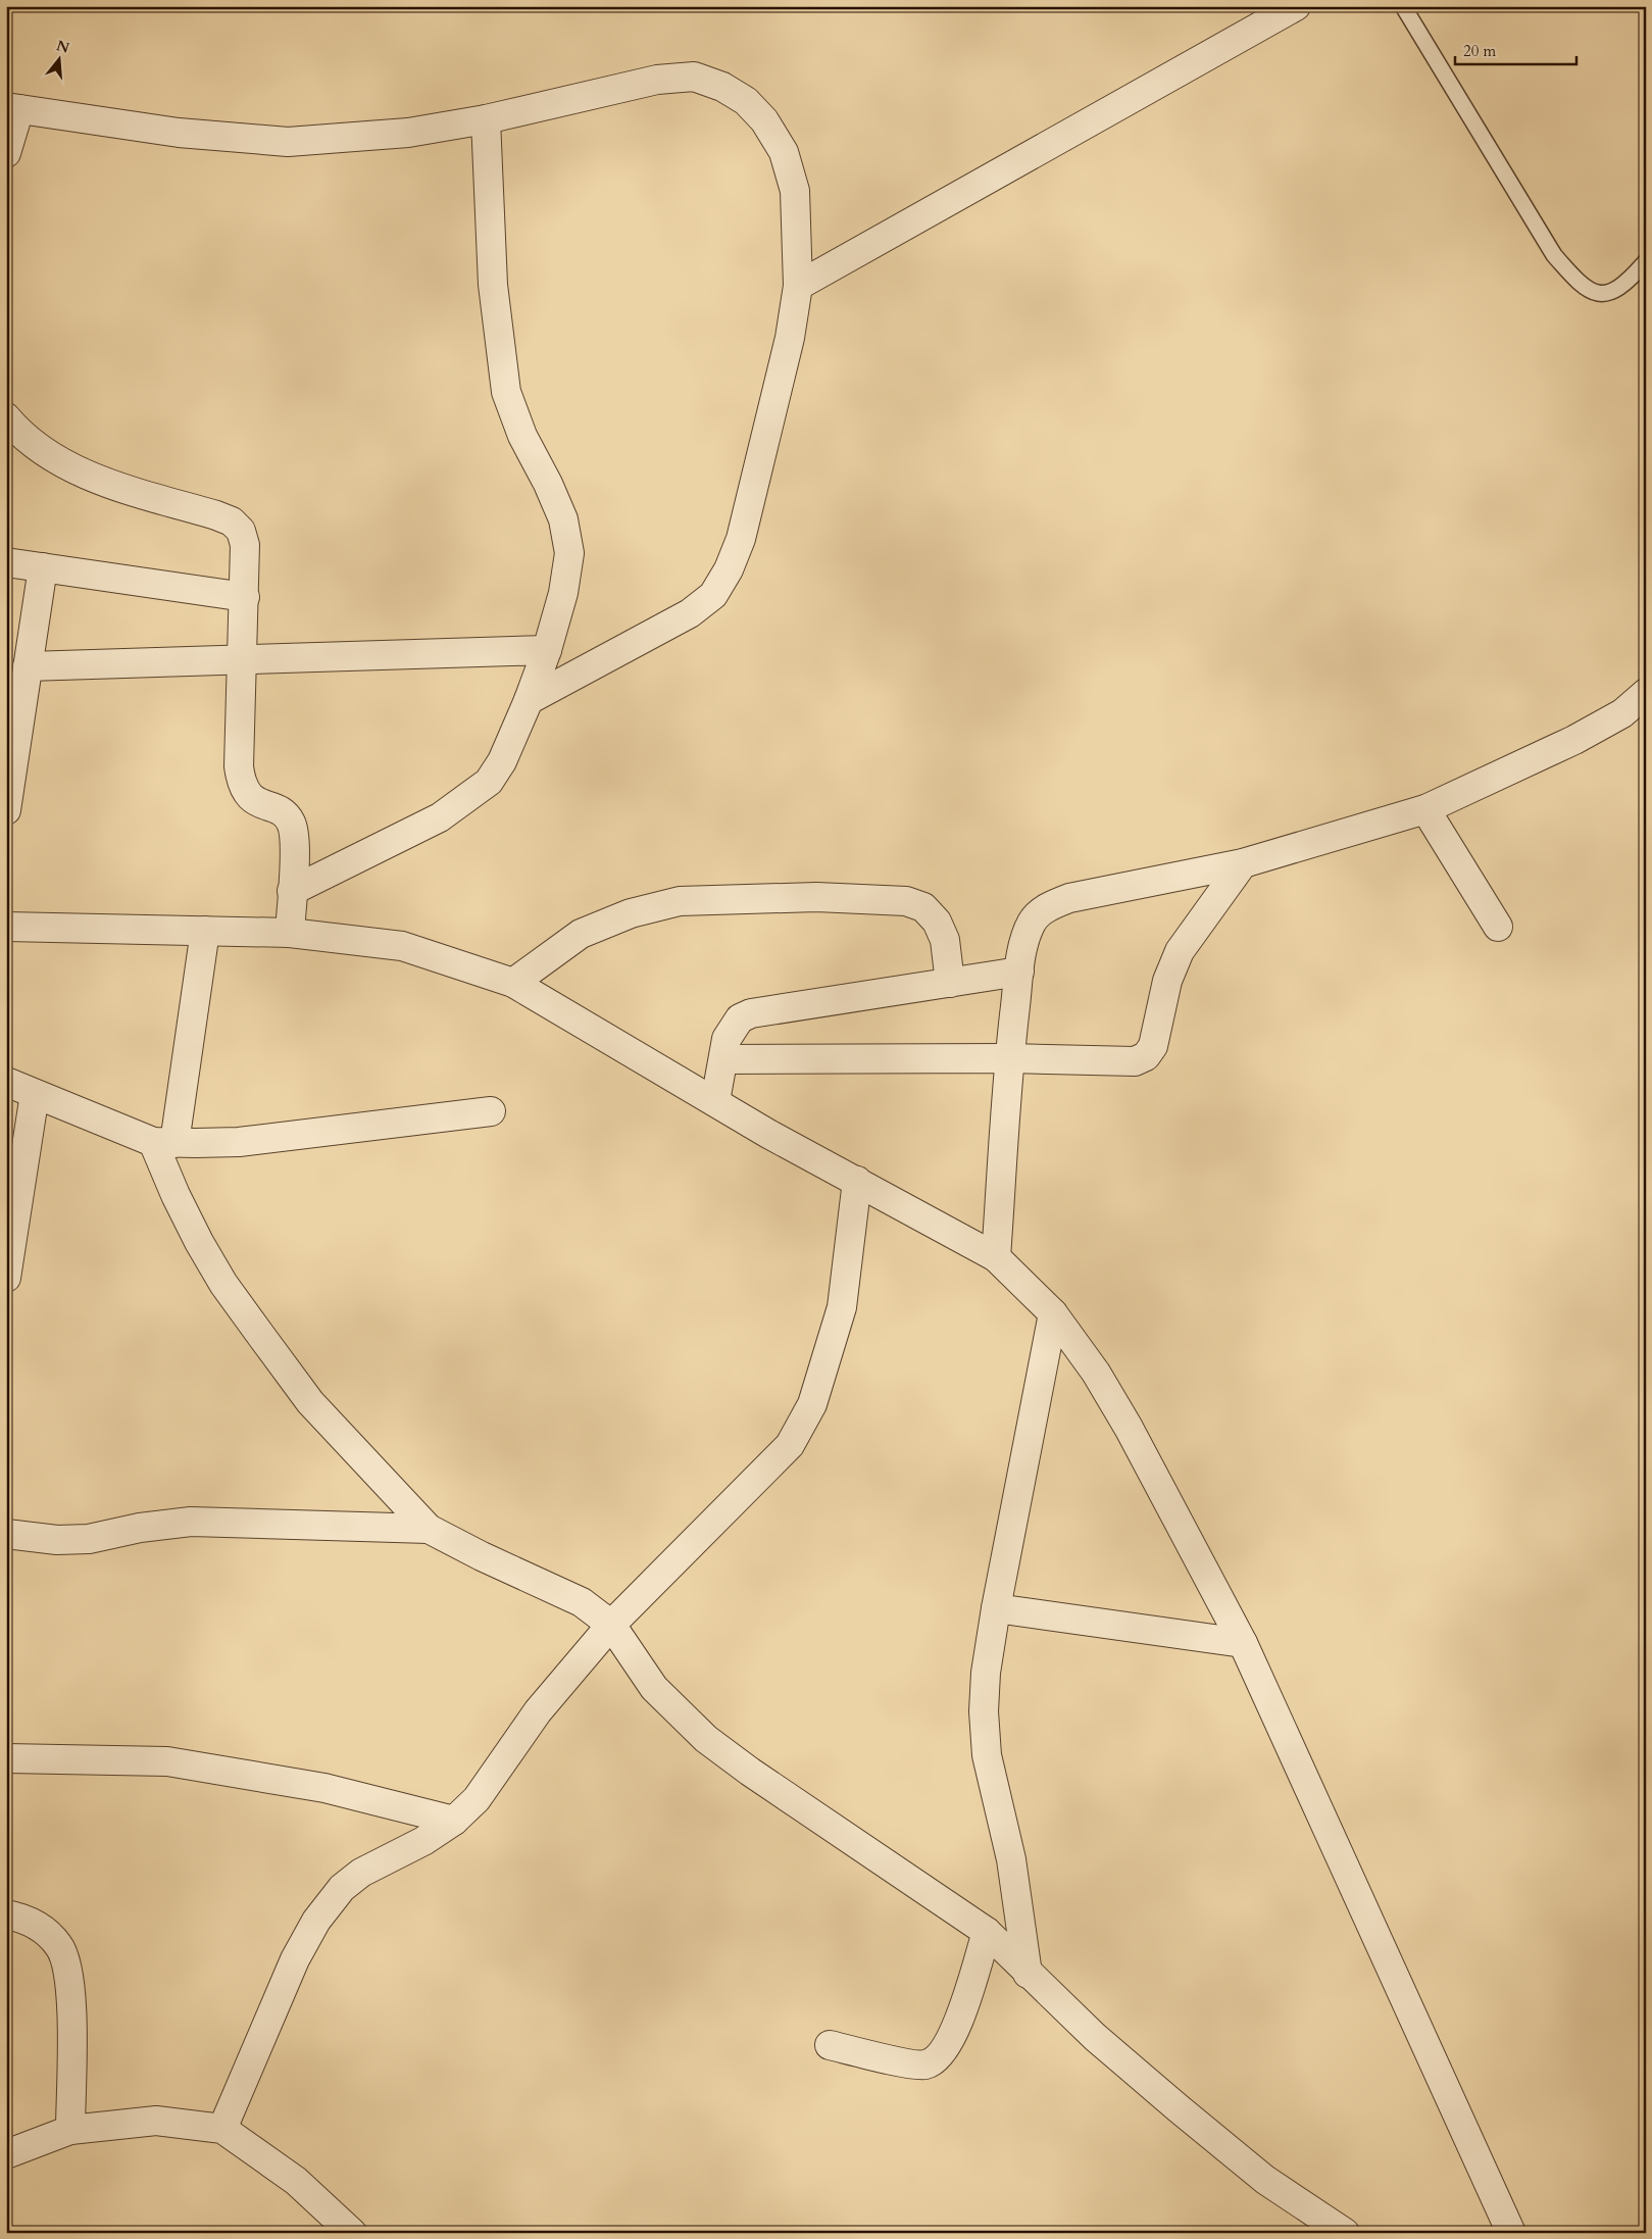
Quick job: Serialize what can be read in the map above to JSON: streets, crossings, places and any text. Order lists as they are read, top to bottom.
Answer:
{
  "scale_bar": "20 m",
  "north": "top"
}
